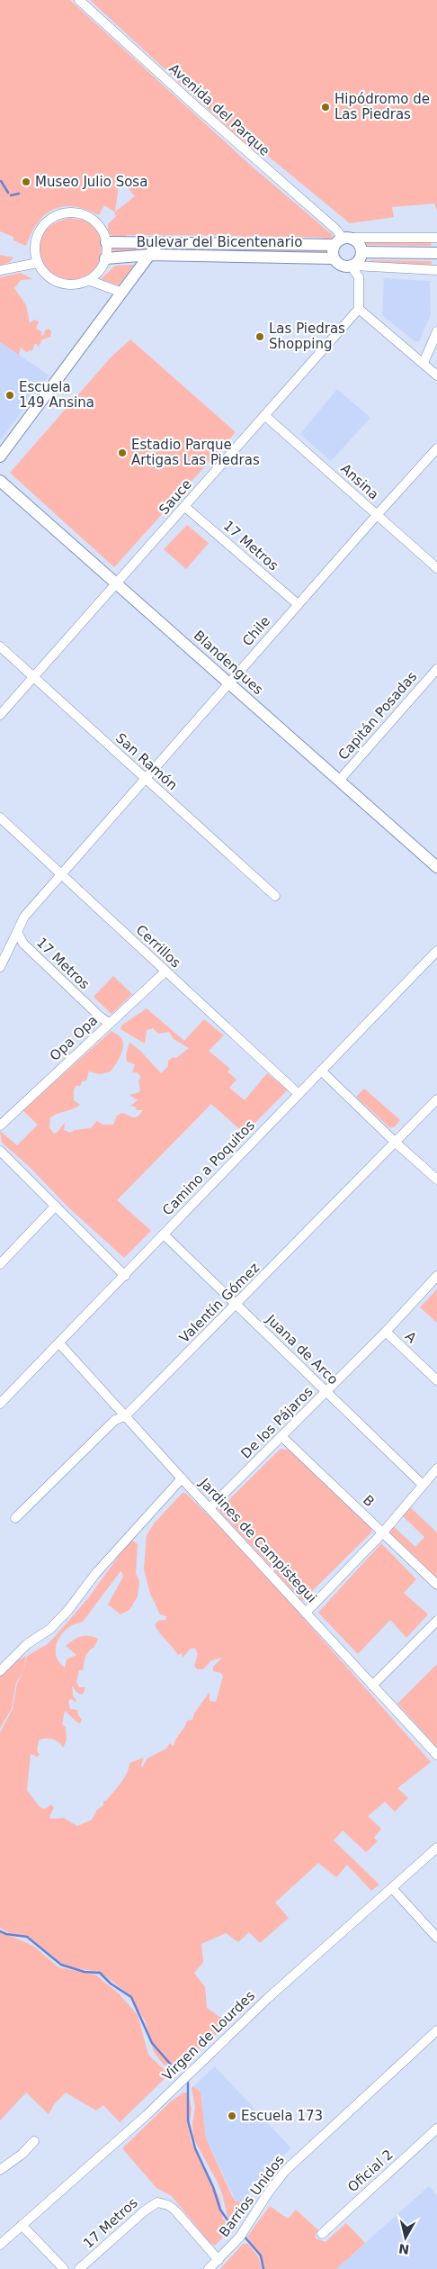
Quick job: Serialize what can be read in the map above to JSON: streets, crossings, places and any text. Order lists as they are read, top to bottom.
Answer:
{
  "streets": {
    "street": [
      "Avenida del Parque",
      "Bulevar del Bicentenario",
      "Ansina",
      "Sauce",
      "17 Metros",
      "Chile",
      "Blandengues",
      "Capitán Posadas",
      "San Ramón",
      "Cerrillos",
      "Opa Opa",
      "Camino a Poquitos",
      "Valentín Gómez",
      "A",
      "Juana de Arco",
      "De los Pájaros",
      "B",
      "Jardines de Campistegui",
      "Virgen de Lourdes",
      "Oficial 2",
      "Barrios Unidos"
    ]
  },
  "crossings": [
    ["Avenida del Parque", "Bulevar del Bicentenario"],
    ["Ansina", "Sauce"],
    ["Ansina", "Chile"],
    ["Sauce", "17 Metros"],
    ["Sauce", "Blandengues"],
    ["Sauce", "San Ramón"],
    ["17 Metros", "Chile"],
    ["17 Metros", "Opa Opa"],
    ["17 Metros", "Barrios Unidos"],
    ["Chile", "Blandengues"],
    ["Chile", "San Ramón"],
    ["Chile", "Cerrillos"],
    ["Blandengues", "Capitán Posadas"],
    ["Cerrillos", "Opa Opa"],
    ["Cerrillos", "Camino a Poquitos"],
    ["Camino a Poquitos", "Juana de Arco"],
    ["Camino a Poquitos", "Jardines de Campistegui"],
    ["Valentín Gómez", "Juana de Arco"],
    ["Valentín Gómez", "Jardines de Campistegui"],
    ["A", "De los Pájaros"],
    ["Juana de Arco", "De los Pájaros"],
    ["De los Pájaros", "B"],
    ["De los Pájaros", "Jardines de Campistegui"]
  ],
  "places": [
    "Hipódromo de Las Piedras",
    "Museo Julio Sosa",
    "Las Piedras Shopping",
    "Escuela 149 Ansina",
    "Estadio Parque Artigas Las Piedras",
    "Escuela 173"
  ],
  "north": "bottom"
}
